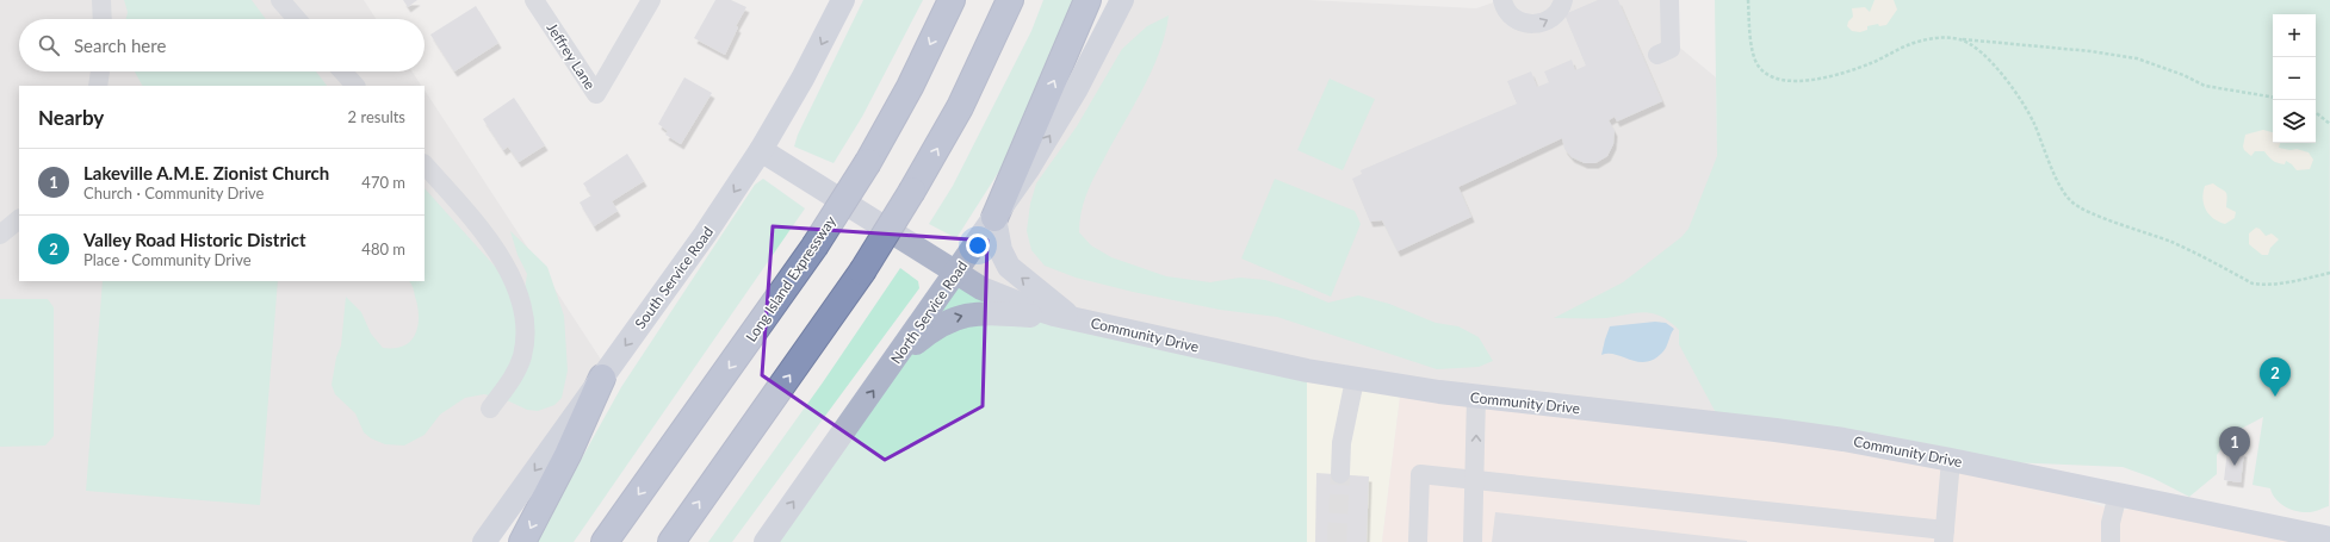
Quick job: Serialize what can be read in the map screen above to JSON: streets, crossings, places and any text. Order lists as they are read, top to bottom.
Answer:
{
  "streets": {
    "highway": ["Long Island Expressway"],
    "main road": ["South Service Road", "North Service Road", "Community Drive"],
    "street": ["Jeffrey Lane"]
  },
  "crossings": [
    ["South Service Road", "Community Drive"],
    ["North Service Road", "Community Drive"]
  ],
  "one_way": ["South Service Road", "North Service Road"],
  "page": {
    "map_buttons": ["+", "−"],
    "search": "Search here",
    "heading": ["Nearby", "2 results"],
    "list": [
      {
        "mark": "1",
        "name": "Lakeville A.M.E. Zionist Church",
        "note": "Church · Community Drive",
        "value": "470 m"
      },
      {
        "mark": "2",
        "name": "Valley Road Historic District",
        "note": "Place · Community Drive",
        "value": "480 m"
      }
    ],
    "pins": ["2", "1"]
  }
}
